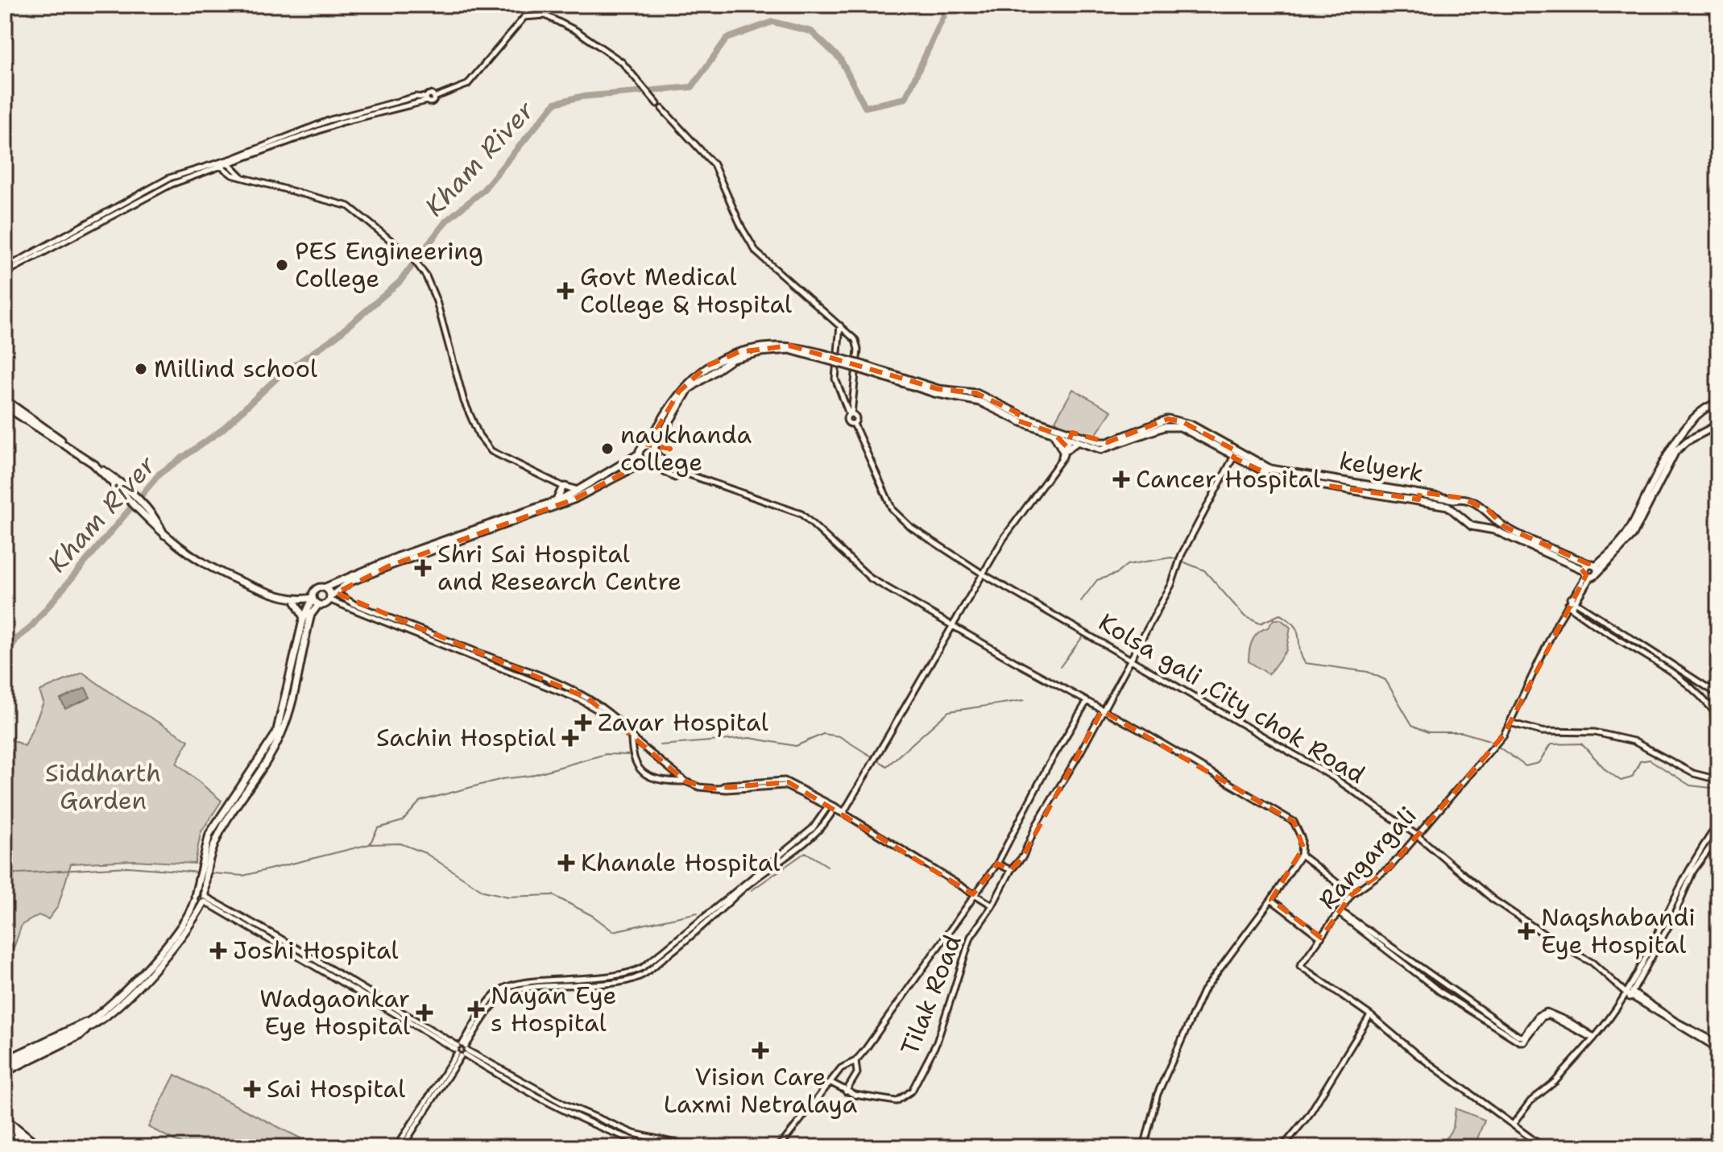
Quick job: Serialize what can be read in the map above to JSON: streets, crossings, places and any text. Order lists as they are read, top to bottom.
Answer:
{
  "streets": {
    "main road": ["kelyerk"],
    "street": ["Kolsa gali ,City chok Road", "Rangargali", "Tilak Road"]
  },
  "crossings": [
    ["kelyerk", "Tilak Road"],
    ["Kolsa gali ,City chok Road", "Rangargali"],
    ["Kolsa gali ,City chok Road", "Tilak Road"]
  ],
  "water": ["Kham River"],
  "parks": ["Siddharth Garden"],
  "places": {
    "other": ["PES Engineering College", "Millind school", "naukhanda college"],
    "health": [
      "Govt Medical College & Hospital",
      "Cancer Hospital",
      "Shri Sai Hospital and Research Centre",
      "Zavar Hospital",
      "Sachin Hosptial",
      "Khanale Hospital",
      "Naqshabandi Eye Hospital",
      "Joshi Hospital",
      "Nayan Eye s Hospital",
      "Wadgaonkar Eye Hospital",
      "Vision Care Laxmi Netralaya",
      "Sai Hospital"
    ]
  }
}
